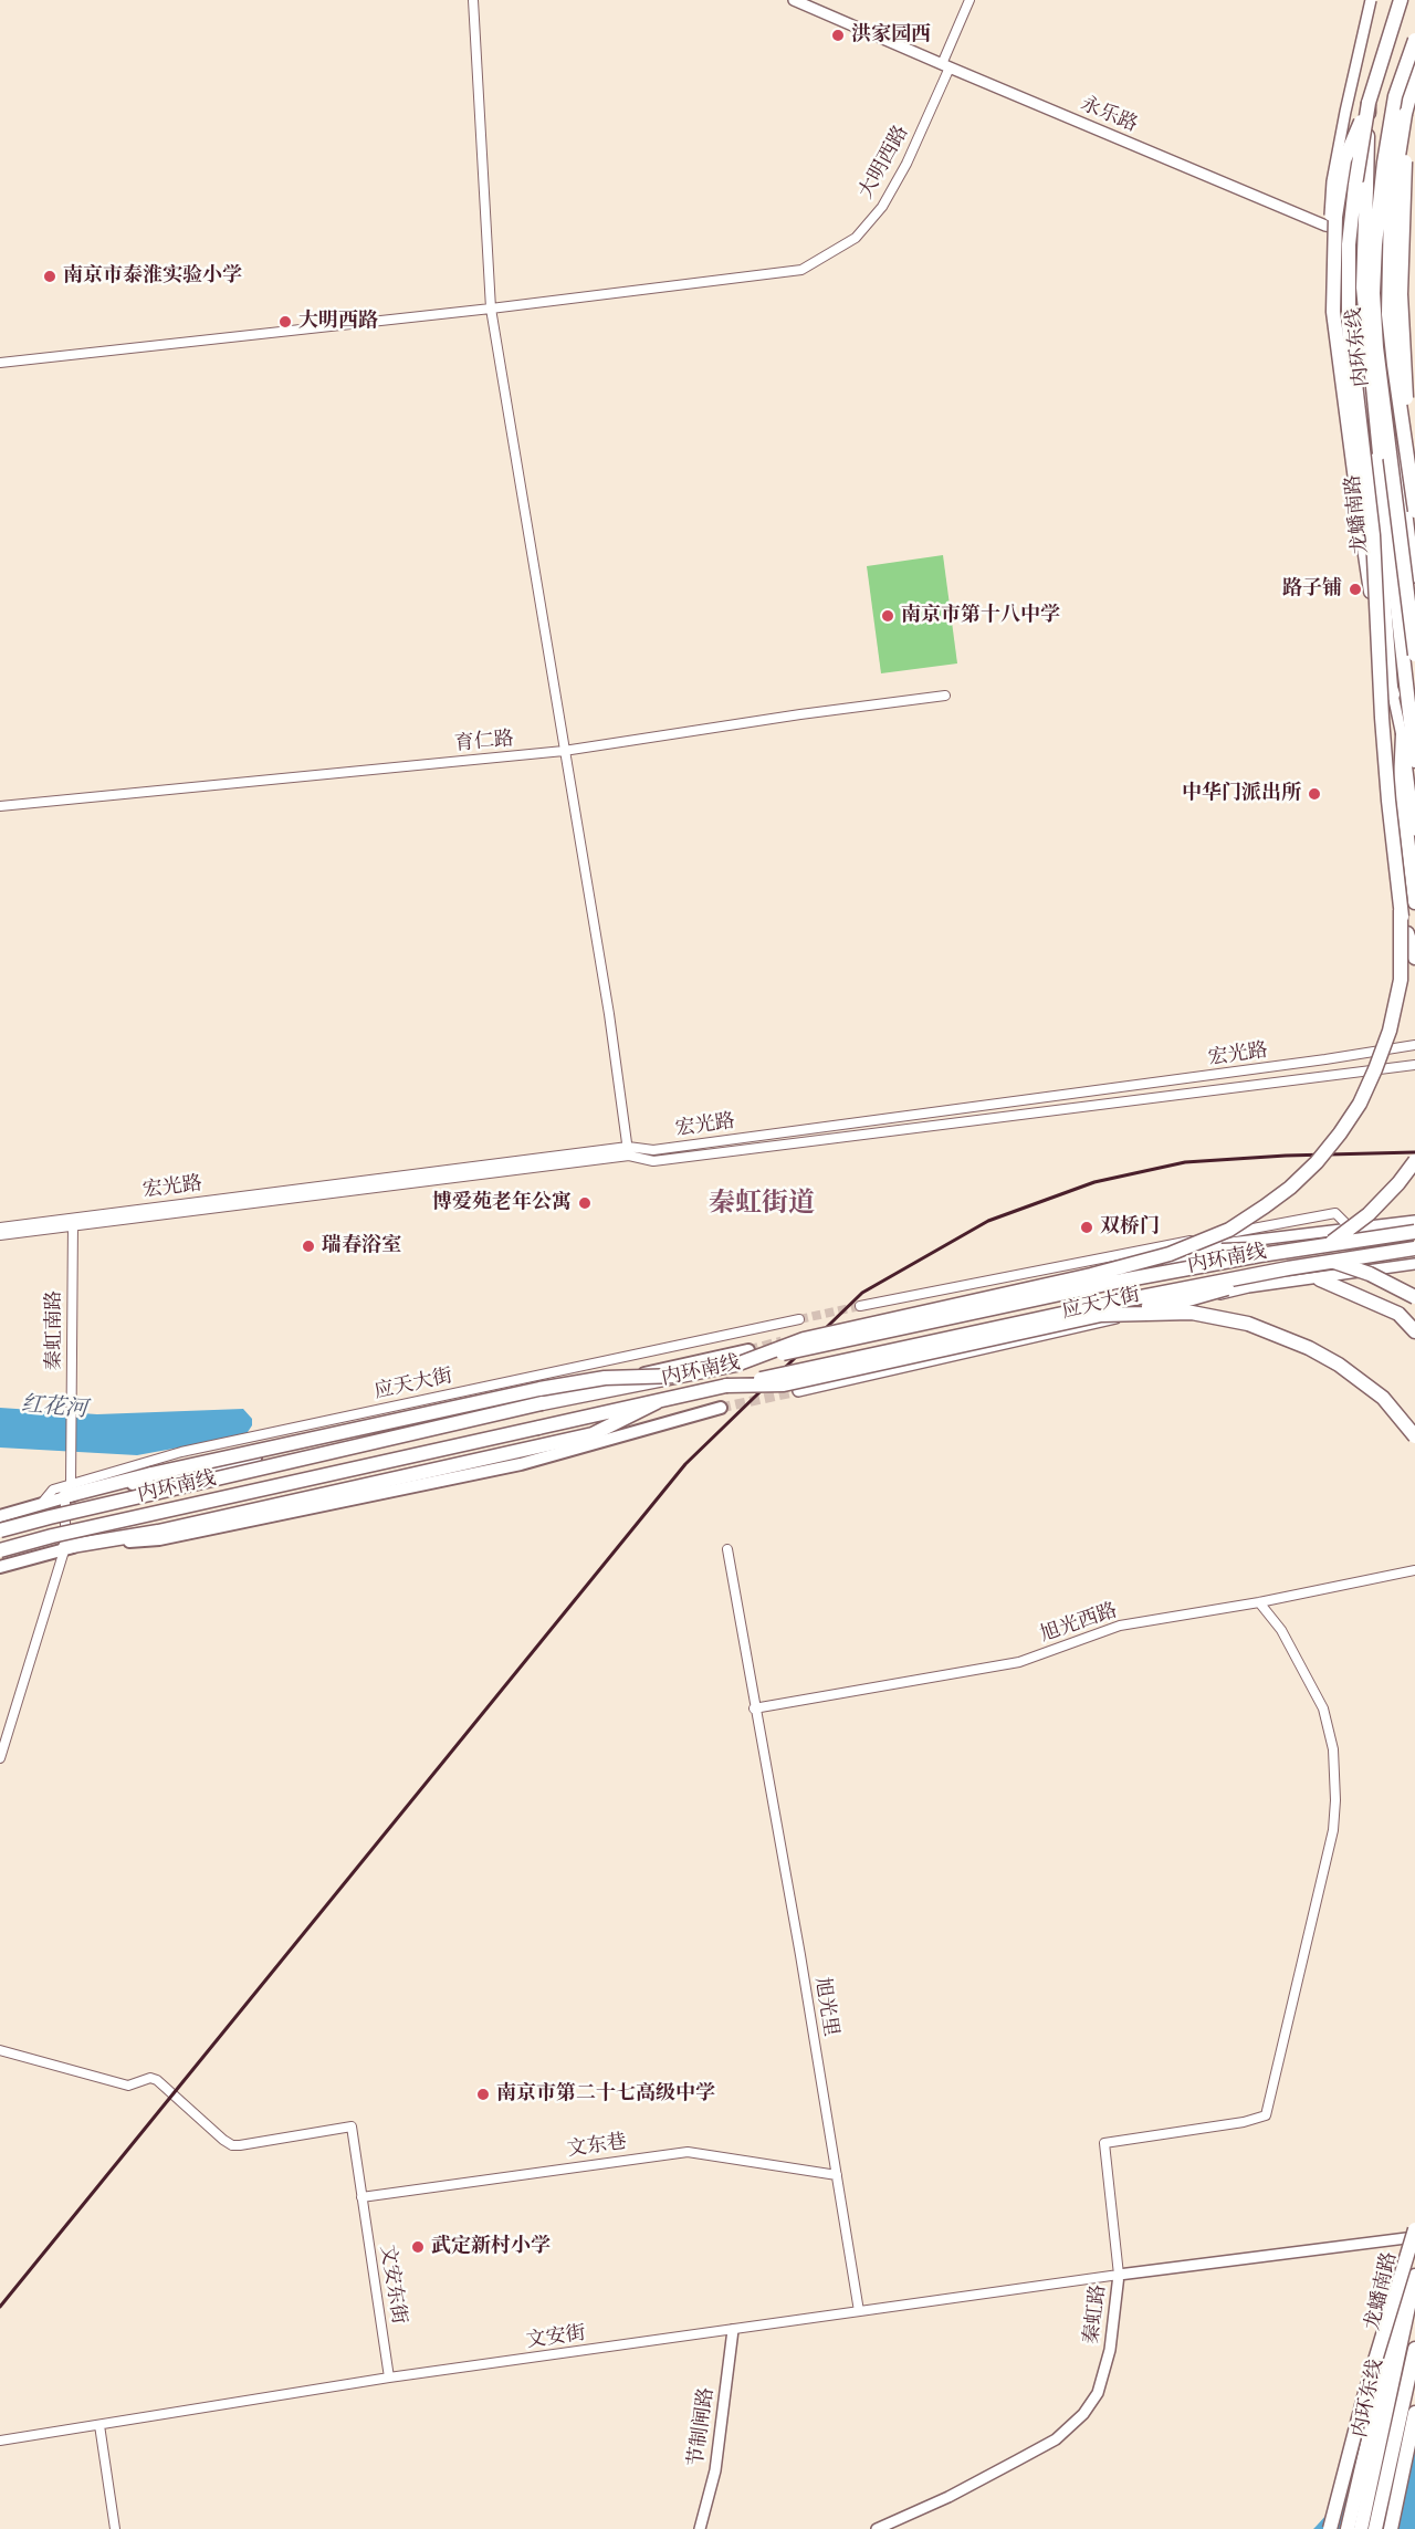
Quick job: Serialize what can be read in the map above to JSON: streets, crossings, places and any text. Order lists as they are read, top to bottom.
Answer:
{
  "streets": {
    "main road": [
      "内环东线",
      "龙蟠南路",
      "内环南线",
      "应天大街"
    ],
    "street": [
      "永乐路",
      "大明西路",
      "育仁路",
      "宏光路",
      "秦虹南路",
      "旭光西路",
      "旭光里",
      "文东巷",
      "文安东街",
      "秦虹路",
      "文安街",
      "节制闸路"
    ]
  },
  "crossings": [
    ["永乐路", "大明西路"],
    ["永乐路", "龙蟠南路"],
    ["龙蟠南路", "秦虹路"],
    ["宏光路", "秦虹南路"],
    ["应天大街", "秦虹南路"],
    ["旭光西路", "旭光里"],
    ["旭光里", "文东巷"],
    ["旭光里", "文安街"],
    ["文东巷", "文安东街"],
    ["文安东街", "文安街"],
    ["秦虹路", "文安街"],
    ["文安街", "节制闸路"]
  ],
  "districts": ["秦虹街道"],
  "water": ["红花河"],
  "places": [
    "洪家园西",
    "南京市泰淮实验小学",
    "大明西路",
    "路子铺",
    "南京市第十八中学",
    "中华门派出所",
    "博爱苑老年公寓",
    "双桥门",
    "瑞春浴室",
    "南京市第二十七高级中学",
    "武定新村小学"
  ]
}
